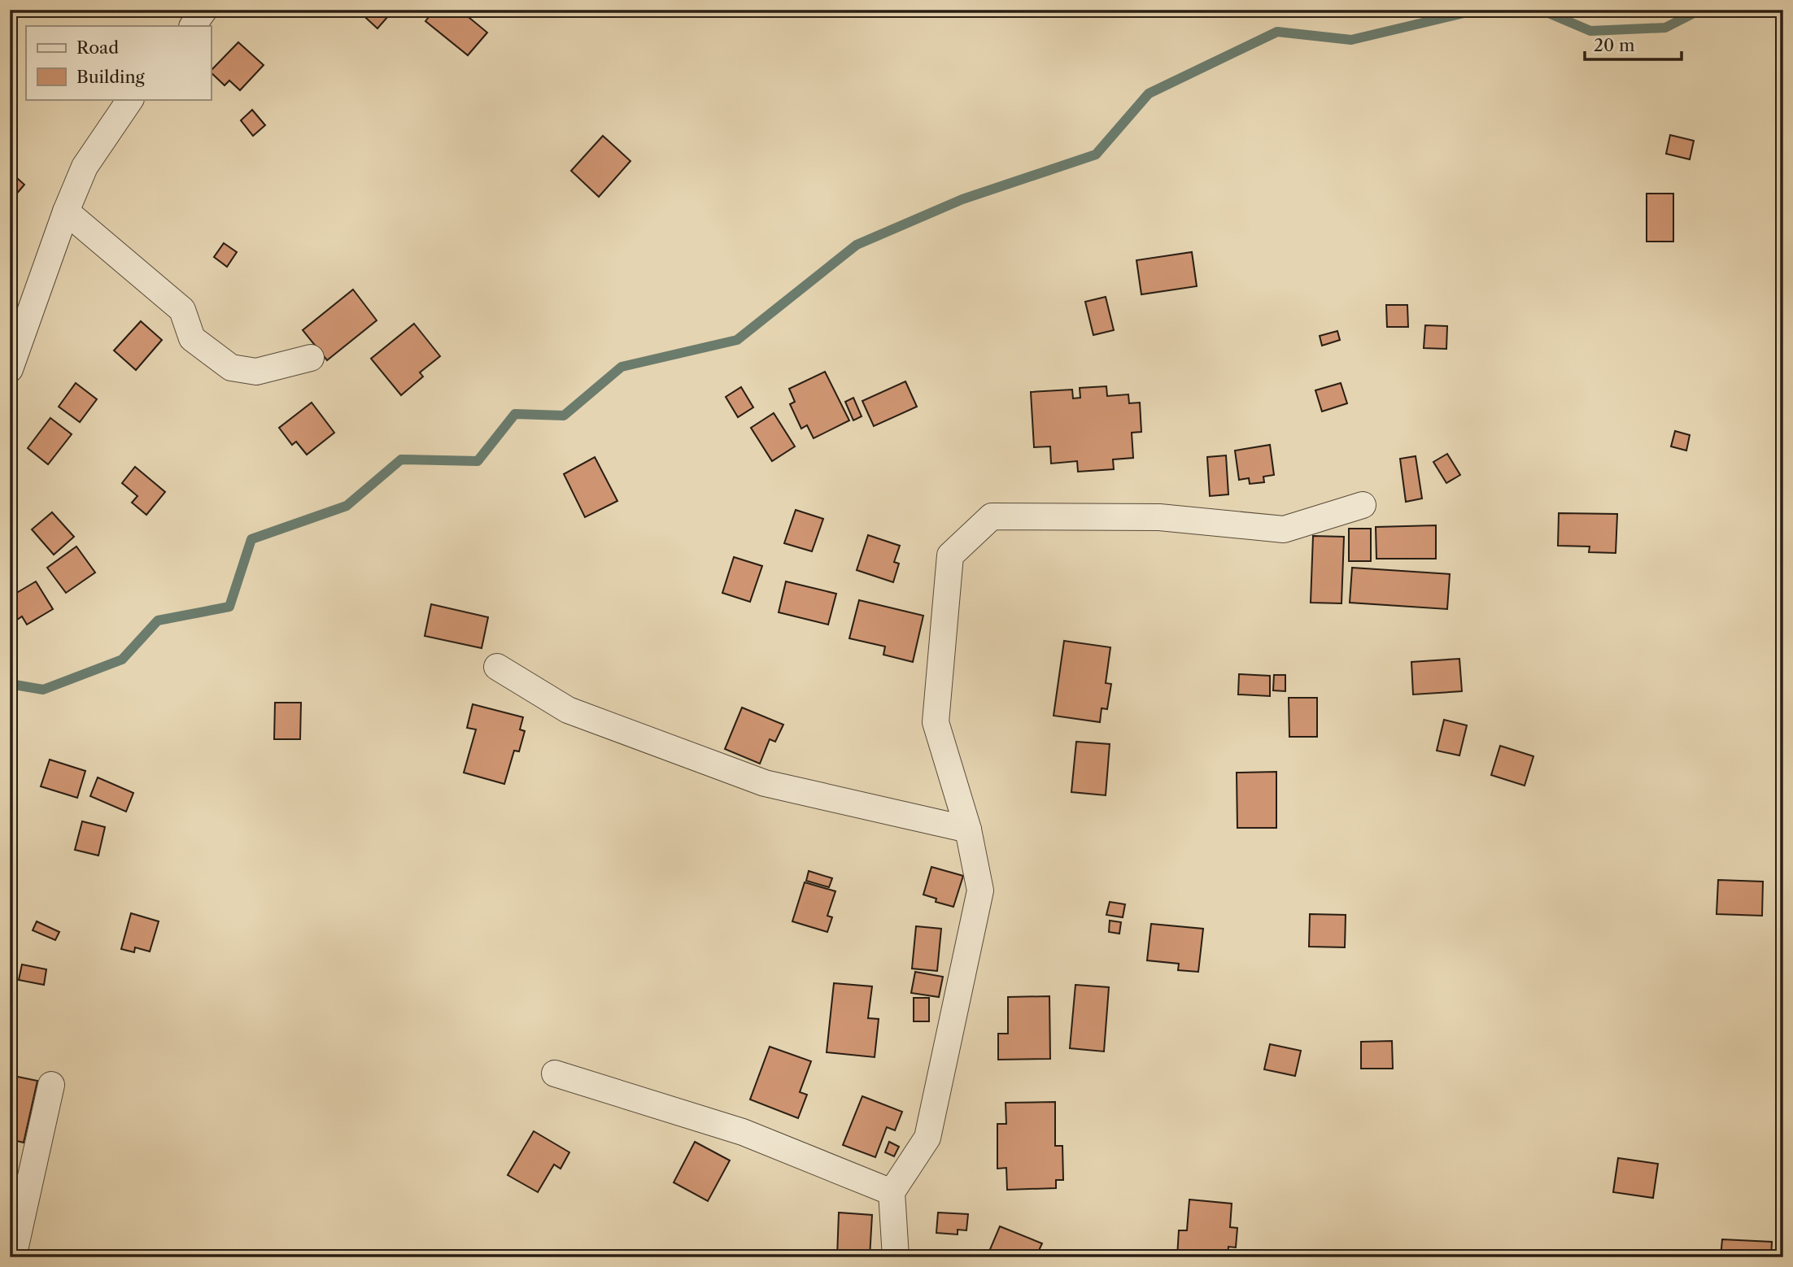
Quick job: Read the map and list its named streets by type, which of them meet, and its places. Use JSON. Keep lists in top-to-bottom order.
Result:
{
  "legend": ["Road", "Building"],
  "scale_bar": "20 m"
}
